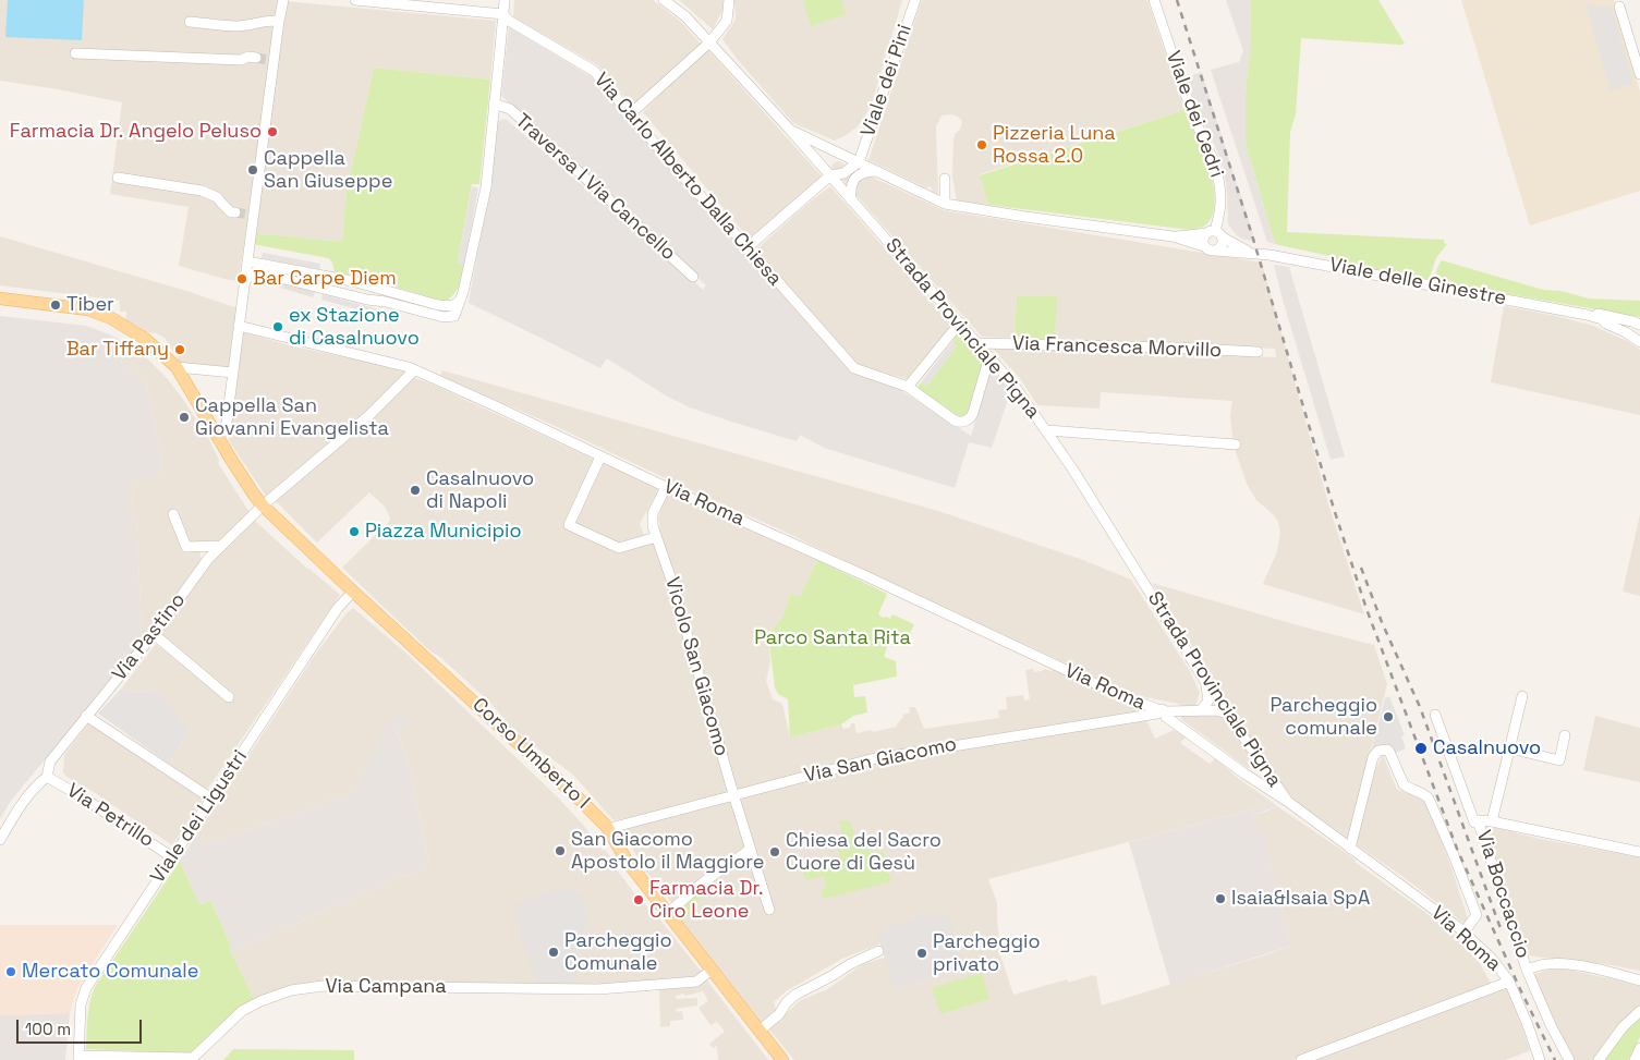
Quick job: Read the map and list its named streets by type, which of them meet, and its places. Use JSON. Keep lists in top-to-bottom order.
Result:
{
  "streets": {
    "main road": ["Corso Umberto I"],
    "street": [
      "Viale dei Pini",
      "Viale dei Cedri",
      "Via Carlo Alberto Dalla Chiesa",
      "Traversa I Via Cancello",
      "Viale delle Ginestre",
      "Strada Provinciale Pigna",
      "Via Francesca Morvillo",
      "Via Roma",
      "Via Pastino",
      "Vicolo San Giacomo",
      "Via San Giacomo",
      "Via Petrillo",
      "Viale dei Ligustri",
      "Via Boccaccio",
      "Via Campana"
    ]
  },
  "crossings": [
    ["Viale dei Pini", "Viale delle Ginestre"],
    ["Viale dei Cedri", "Viale delle Ginestre"],
    ["Viale delle Ginestre", "Strada Provinciale Pigna"],
    ["Strada Provinciale Pigna", "Via Francesca Morvillo"],
    ["Strada Provinciale Pigna", "Via Roma"],
    ["Via Roma", "Vicolo San Giacomo"],
    ["Via Roma", "Via San Giacomo"],
    ["Via Pastino", "Corso Umberto I"],
    ["Via Pastino", "Via Petrillo"],
    ["Vicolo San Giacomo", "Via San Giacomo"],
    ["Corso Umberto I", "Via San Giacomo"],
    ["Corso Umberto I", "Viale dei Ligustri"],
    ["Corso Umberto I", "Via Campana"],
    ["Via Petrillo", "Viale dei Ligustri"],
    ["Viale dei Ligustri", "Via Campana"]
  ],
  "parks": ["Parco Santa Rita"],
  "places": [
    "Farmacia Dr. Angelo Peluso",
    "Pizzeria Luna Rossa 2.0",
    "Cappella San Giuseppe",
    "Bar Carpe Diem",
    "Tiber",
    "ex Stazione di Casalnuovo",
    "Bar Tiffany",
    "Cappella San Giovanni Evangelista",
    "Casalnuovo di Napoli",
    "Piazza Municipio",
    "Parcheggio comunale",
    "Casalnuovo",
    "San Giacomo Apostolo il Maggiore",
    "Chiesa del Sacro Cuore di Gesù",
    "Isaia&Isaia SpA",
    "Farmacia Dr. Ciro Leone",
    "Parcheggio Comunale",
    "Parcheggio privato",
    "Mercato Comunale"
  ],
  "scale_bar": "100 m"
}
